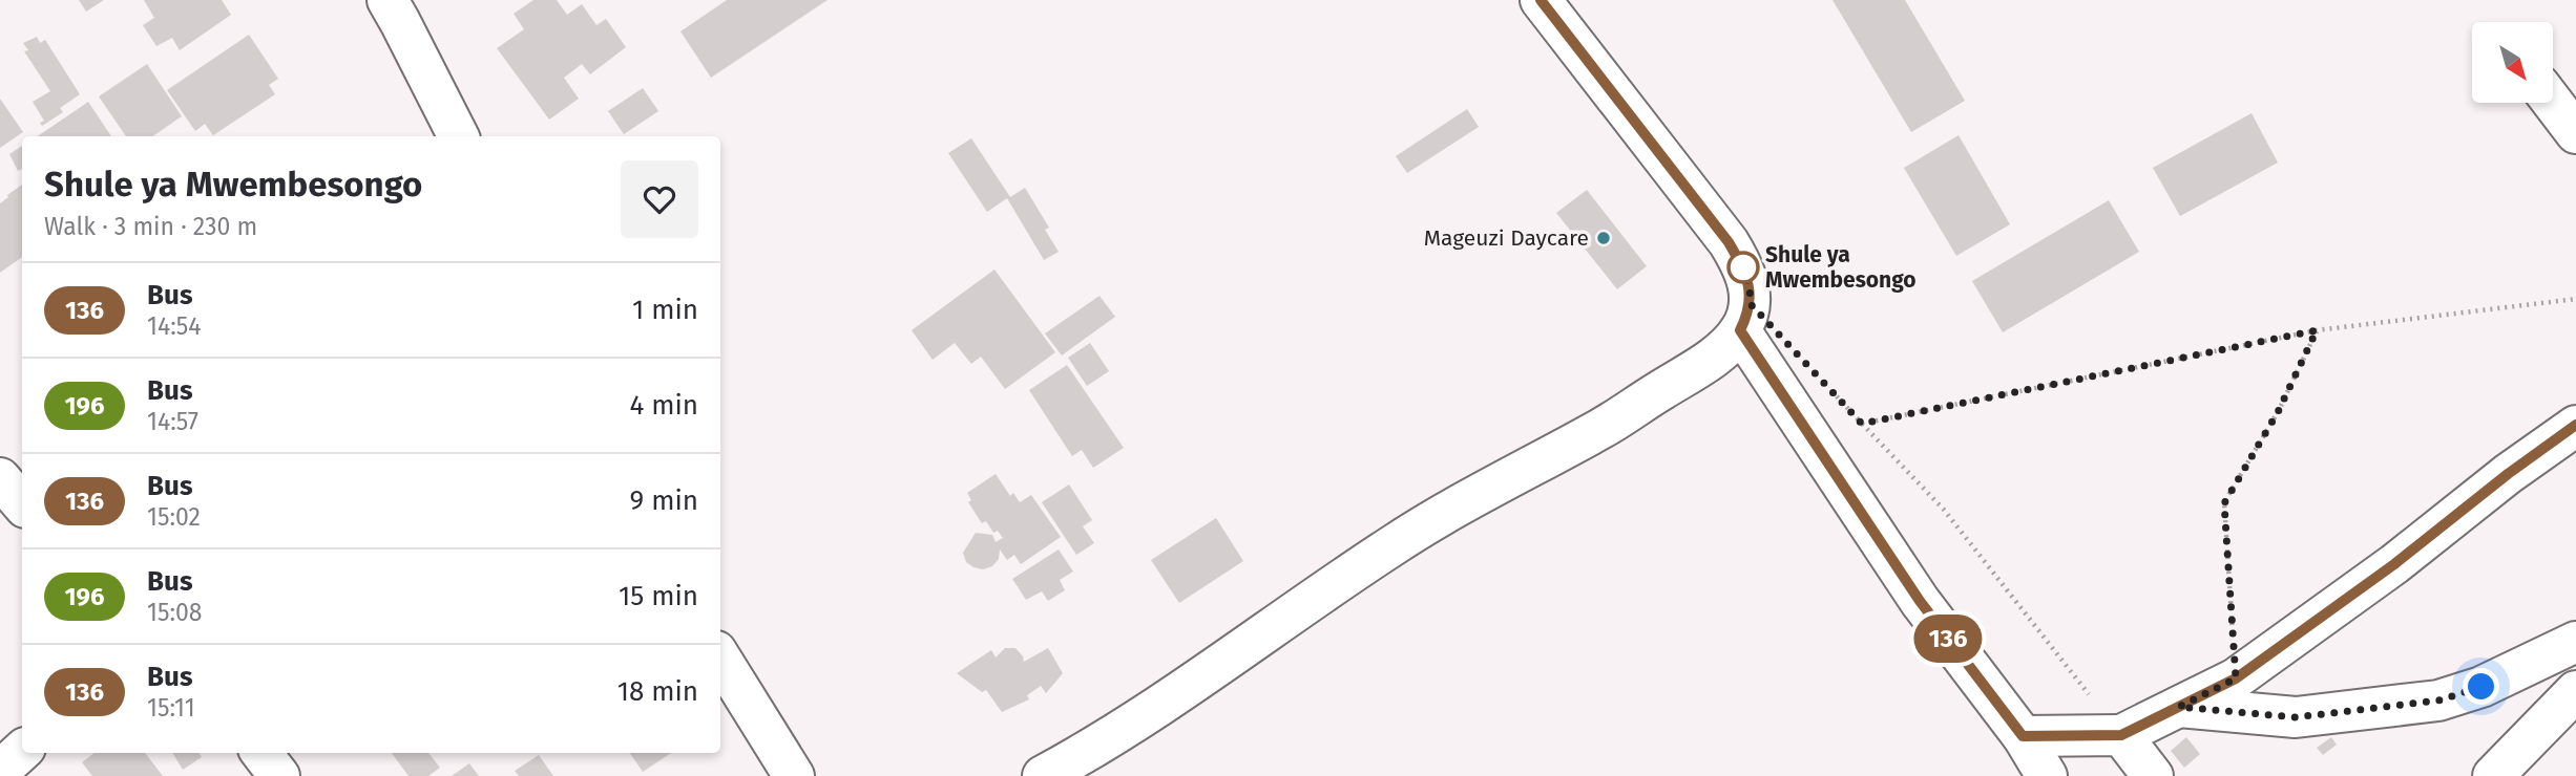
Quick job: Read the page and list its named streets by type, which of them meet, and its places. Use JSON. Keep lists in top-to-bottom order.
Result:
{
  "places": ["Mageuzi Daycare", "Shule ya Mwembesongo"],
  "lines": ["bus line 136"],
  "north": "bottom right",
  "page": {
    "on_map": "136",
    "heading": ["Shule ya Mwembesongo", "Walk · 3 min · 230 m"],
    "list": [
      {
        "mark": "136",
        "name": "Bus",
        "note": "14:54",
        "value": "1 min"
      },
      {
        "mark": "196",
        "name": "Bus",
        "note": "14:57",
        "value": "4 min"
      },
      {
        "mark": "136",
        "name": "Bus",
        "note": "15:02",
        "value": "9 min"
      },
      {
        "mark": "196",
        "name": "Bus",
        "note": "15:08",
        "value": "15 min"
      },
      {
        "mark": "136",
        "name": "Bus",
        "note": "15:11",
        "value": "18 min"
      }
    ]
  }
}
